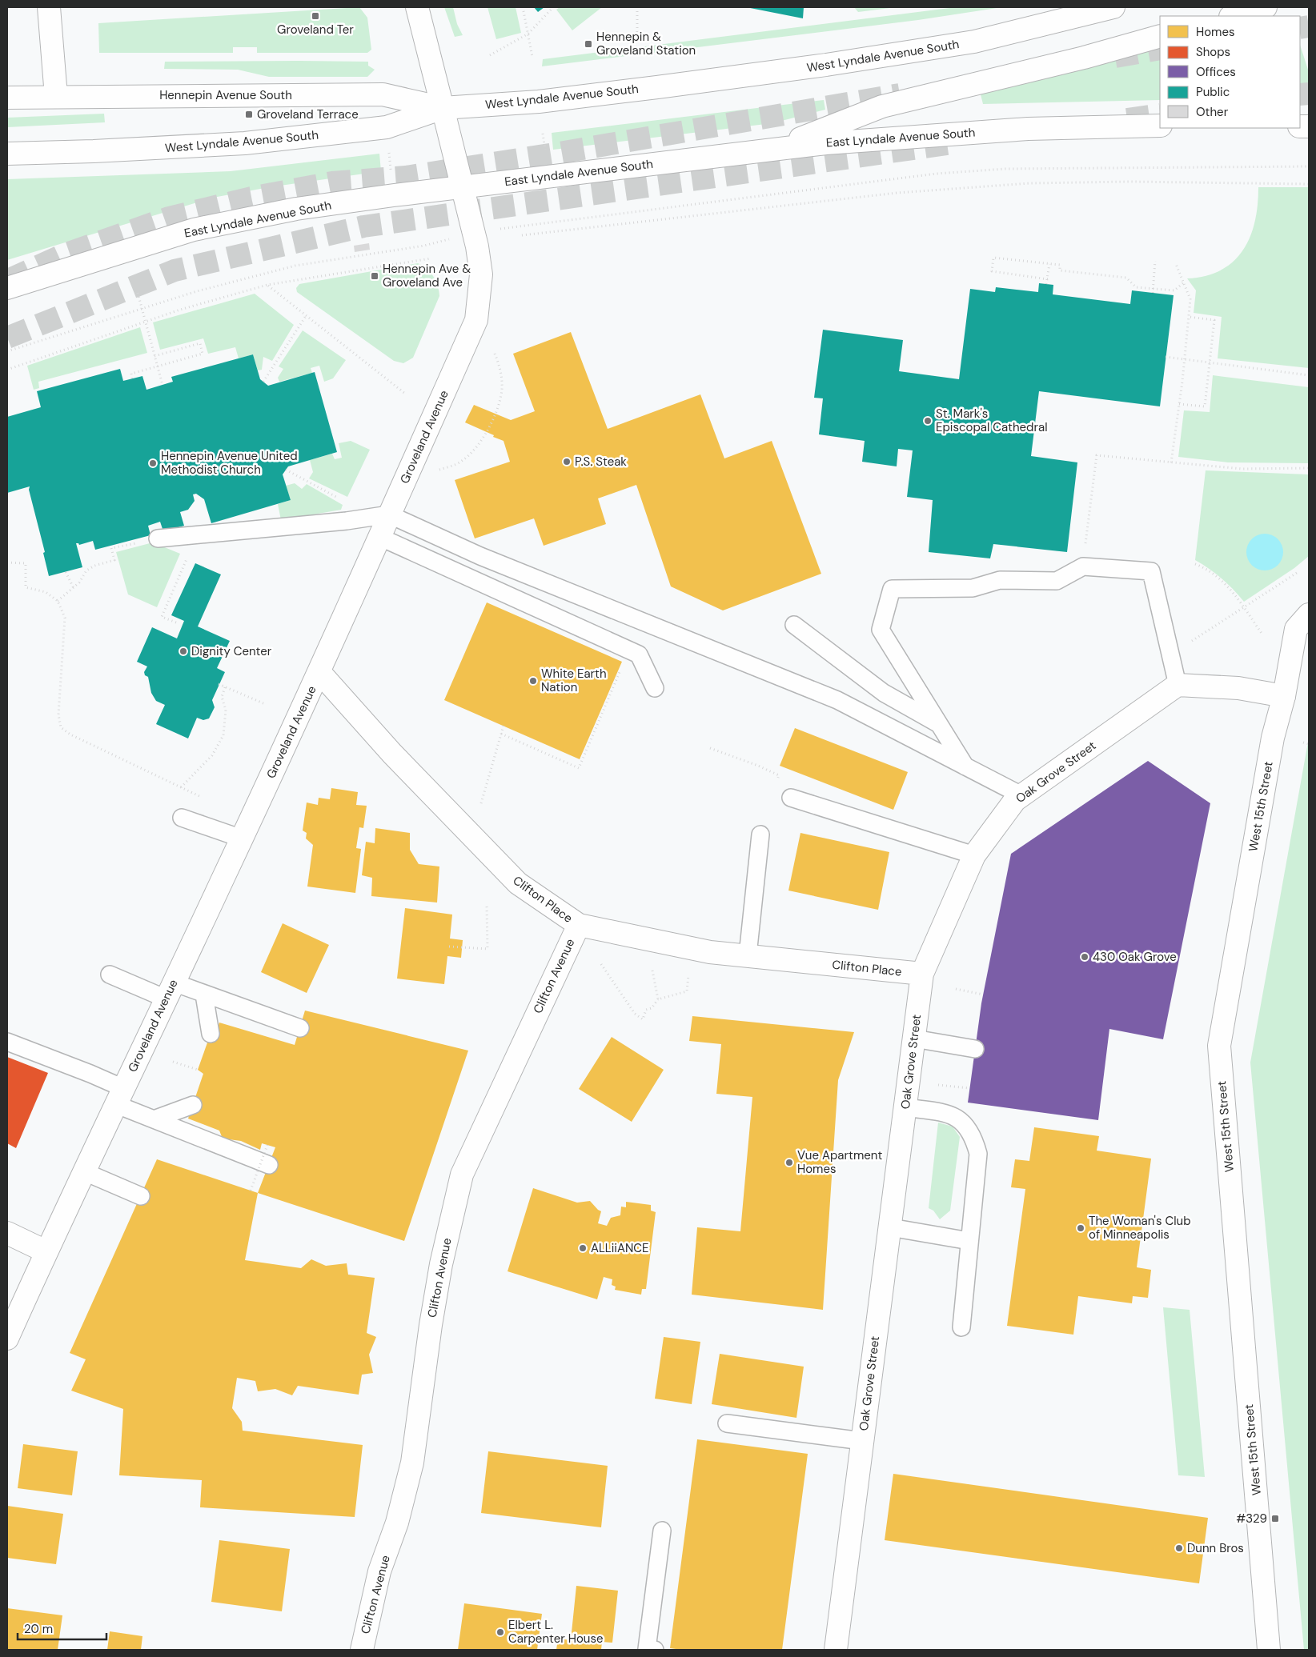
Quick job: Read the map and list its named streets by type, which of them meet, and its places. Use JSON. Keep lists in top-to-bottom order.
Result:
{
  "streets": {
    "street": [
      "West Lyndale Avenue South",
      "Hennepin Avenue South",
      "East Lyndale Avenue South",
      "Groveland Avenue",
      "Oak Grove Street",
      "West 15th Street",
      "Clifton Place",
      "Clifton Avenue"
    ]
  },
  "crossings": [
    ["West Lyndale Avenue South", "Hennepin Avenue South"],
    ["West Lyndale Avenue South", "Groveland Avenue"],
    ["Hennepin Avenue South", "Groveland Avenue"],
    ["East Lyndale Avenue South", "Groveland Avenue"],
    ["Groveland Avenue", "Clifton Place"],
    ["Oak Grove Street", "Clifton Place"],
    ["Clifton Place", "Clifton Avenue"]
  ],
  "places": {
    "transit": [
      "Groveland Ter",
      "Hennepin & Groveland Station",
      "Groveland Terrace",
      "Hennepin Ave & Groveland Ave",
      "#329"
    ],
    "other": [
      "St. Mark's Episcopal Cathedral",
      "P.S. Steak",
      "Hennepin Avenue United Methodist Church",
      "Dignity Center",
      "White Earth Nation",
      "430 Oak Grove",
      "Vue Apartment Homes",
      "The Woman's Club of Minneapolis",
      "ALLiiANCE",
      "Dunn Bros",
      "Elbert L. Carpenter House"
    ]
  },
  "legend": [
    "Homes",
    "Shops",
    "Offices",
    "Public",
    "Other"
  ],
  "scale_bar": "20 m"
}
